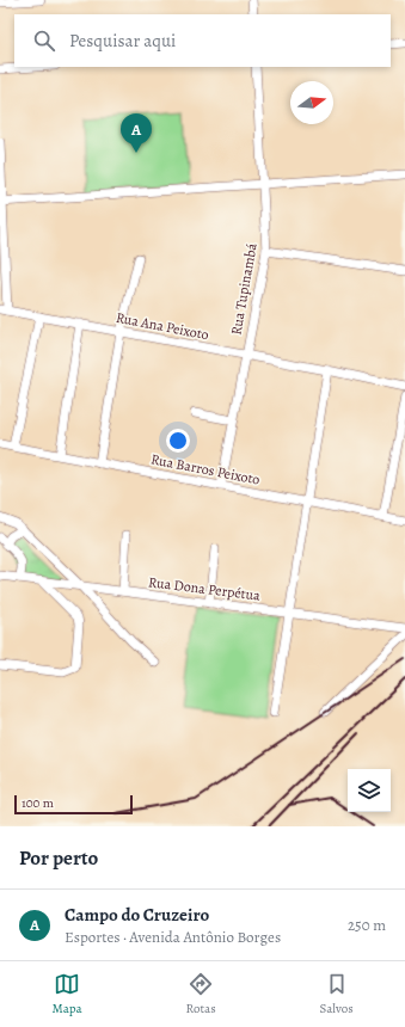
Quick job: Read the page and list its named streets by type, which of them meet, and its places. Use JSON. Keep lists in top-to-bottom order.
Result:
{
  "streets": {
    "street": [
      "Rua Tupinambá",
      "Rua Ana Peixoto",
      "Rua Barros Peixoto",
      "Rua Dona Perpétua"
    ]
  },
  "crossings": [
    ["Rua Tupinambá", "Rua Ana Peixoto"],
    ["Rua Tupinambá", "Rua Barros Peixoto"]
  ],
  "scale_bar": "100 m",
  "north": "right",
  "page": {
    "search": "Pesquisar aqui",
    "pins": "A",
    "scale": "100 m",
    "heading": "Por perto",
    "list": [
      {
        "mark": "A",
        "name": "Campo do Cruzeiro",
        "note": "Esportes · Avenida Antônio Borges",
        "value": "250 m"
      }
    ],
    "nav": ["Mapa", "Rotas", "Salvos"]
  }
}
